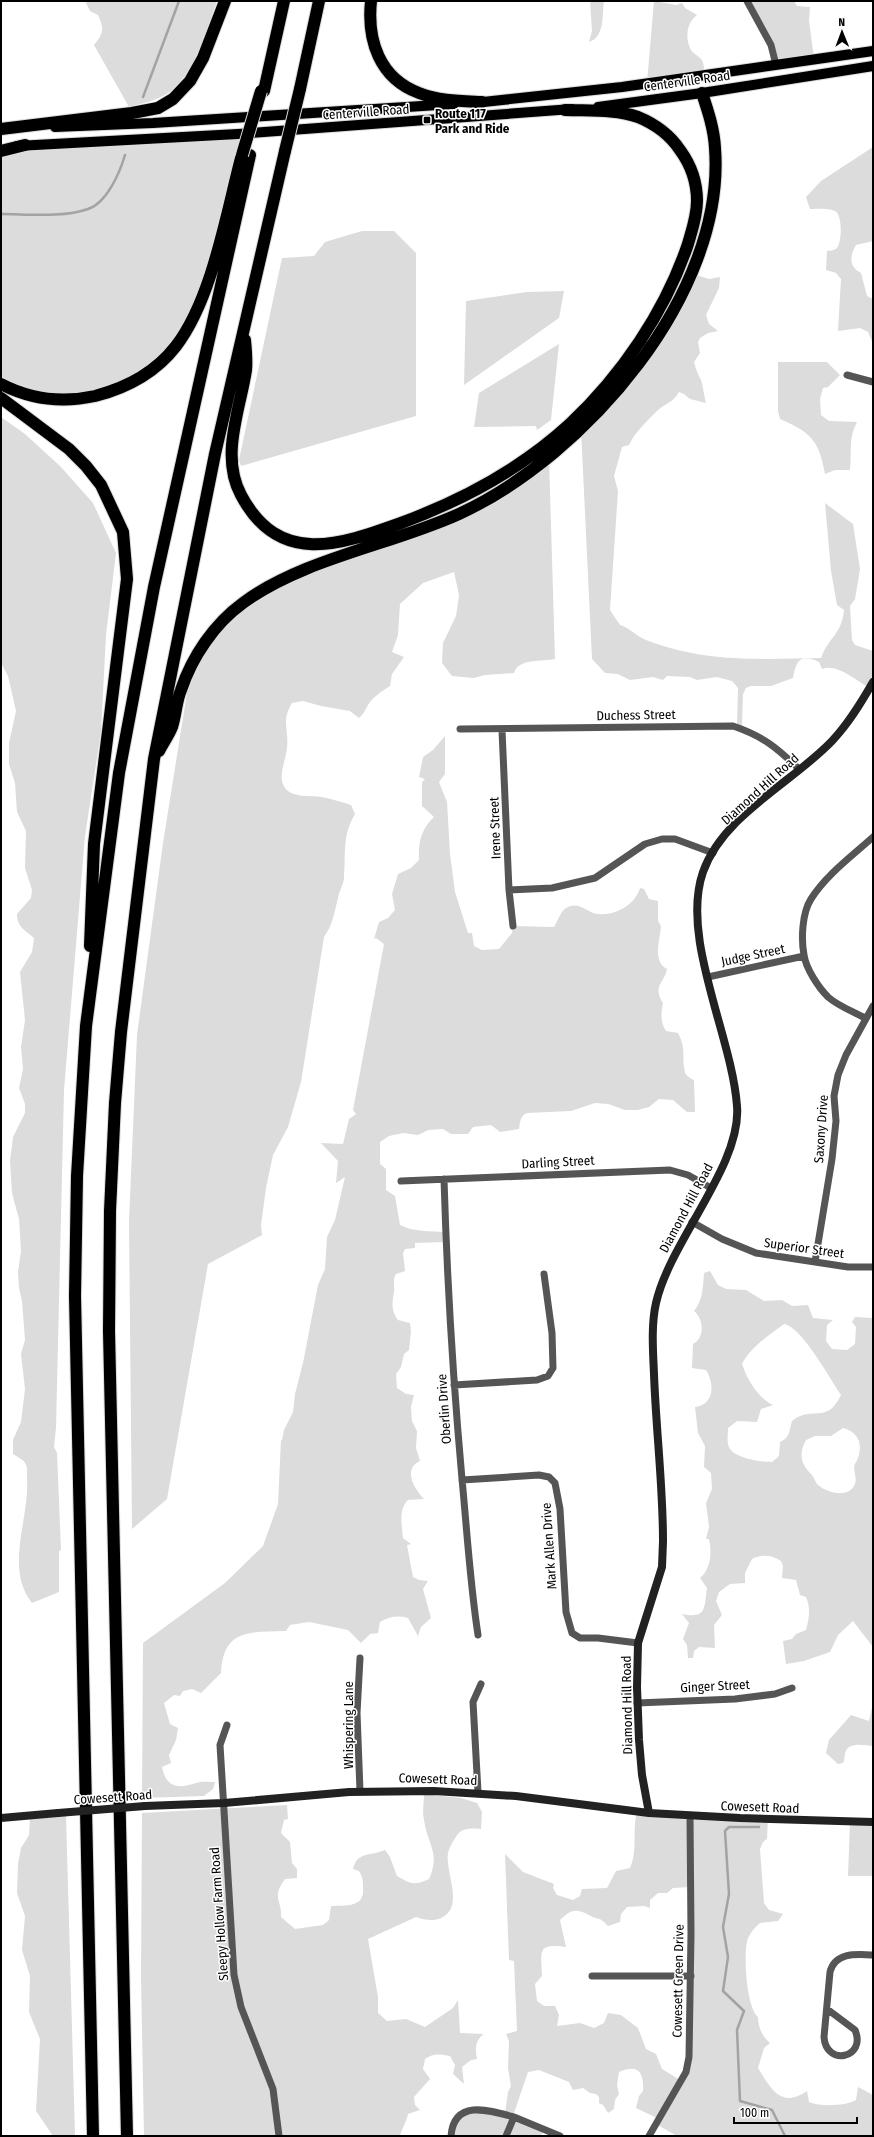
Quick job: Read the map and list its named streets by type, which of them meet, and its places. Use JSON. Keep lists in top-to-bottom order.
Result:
{
  "streets": {
    "main road": ["Centerville Road"],
    "street": [
      "Duchess Street",
      "Diamond Hill Road",
      "Irene Street",
      "Judge Street",
      "Saxony Drive",
      "Darling Street",
      "Superior Street",
      "Oberlin Drive",
      "Mark Allen Drive",
      "Ginger Street",
      "Whispering Lane",
      "Cowesett Road",
      "Sleepy Hollow Farm Road",
      "Cowesett Green Drive"
    ]
  },
  "crossings": [
    ["Duchess Street", "Diamond Hill Road"],
    ["Duchess Street", "Irene Street"],
    ["Diamond Hill Road", "Judge Street"],
    ["Diamond Hill Road", "Darling Street"],
    ["Diamond Hill Road", "Superior Street"],
    ["Diamond Hill Road", "Mark Allen Drive"],
    ["Diamond Hill Road", "Ginger Street"],
    ["Diamond Hill Road", "Cowesett Road"],
    ["Saxony Drive", "Superior Street"],
    ["Darling Street", "Oberlin Drive"],
    ["Oberlin Drive", "Mark Allen Drive"],
    ["Whispering Lane", "Cowesett Road"],
    ["Cowesett Road", "Sleepy Hollow Farm Road"],
    ["Cowesett Road", "Cowesett Green Drive"]
  ],
  "places": {
    "transit": ["Route 117 Park and Ride"]
  },
  "scale_bar": "100 m",
  "north": "top"
}
